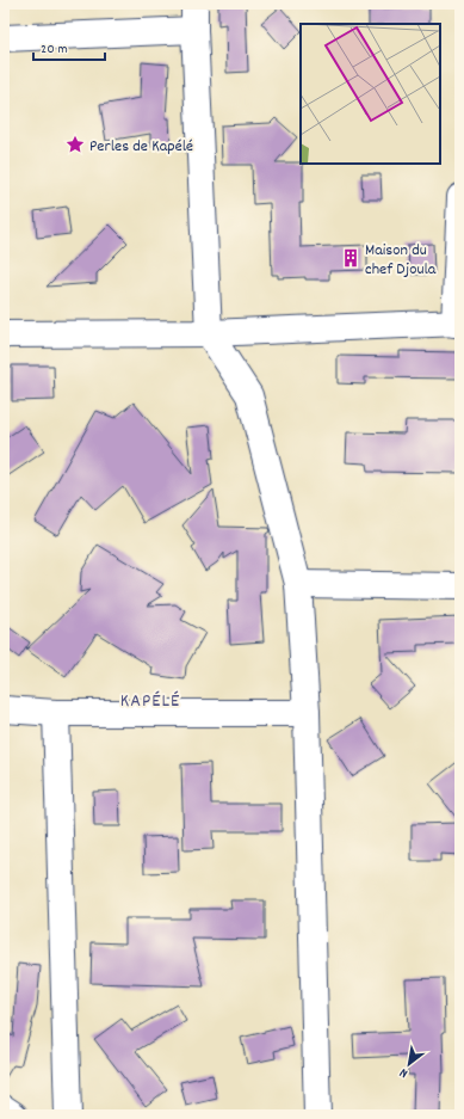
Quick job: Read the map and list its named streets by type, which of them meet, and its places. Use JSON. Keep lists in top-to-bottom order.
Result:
{
  "districts": ["KAPÉLÉ"],
  "places": {
    "place": ["Perles de Kapélé"],
    "building": ["Maison du chef Djoula"]
  },
  "scale_bar": "20 m",
  "north": "bottom left"
}
